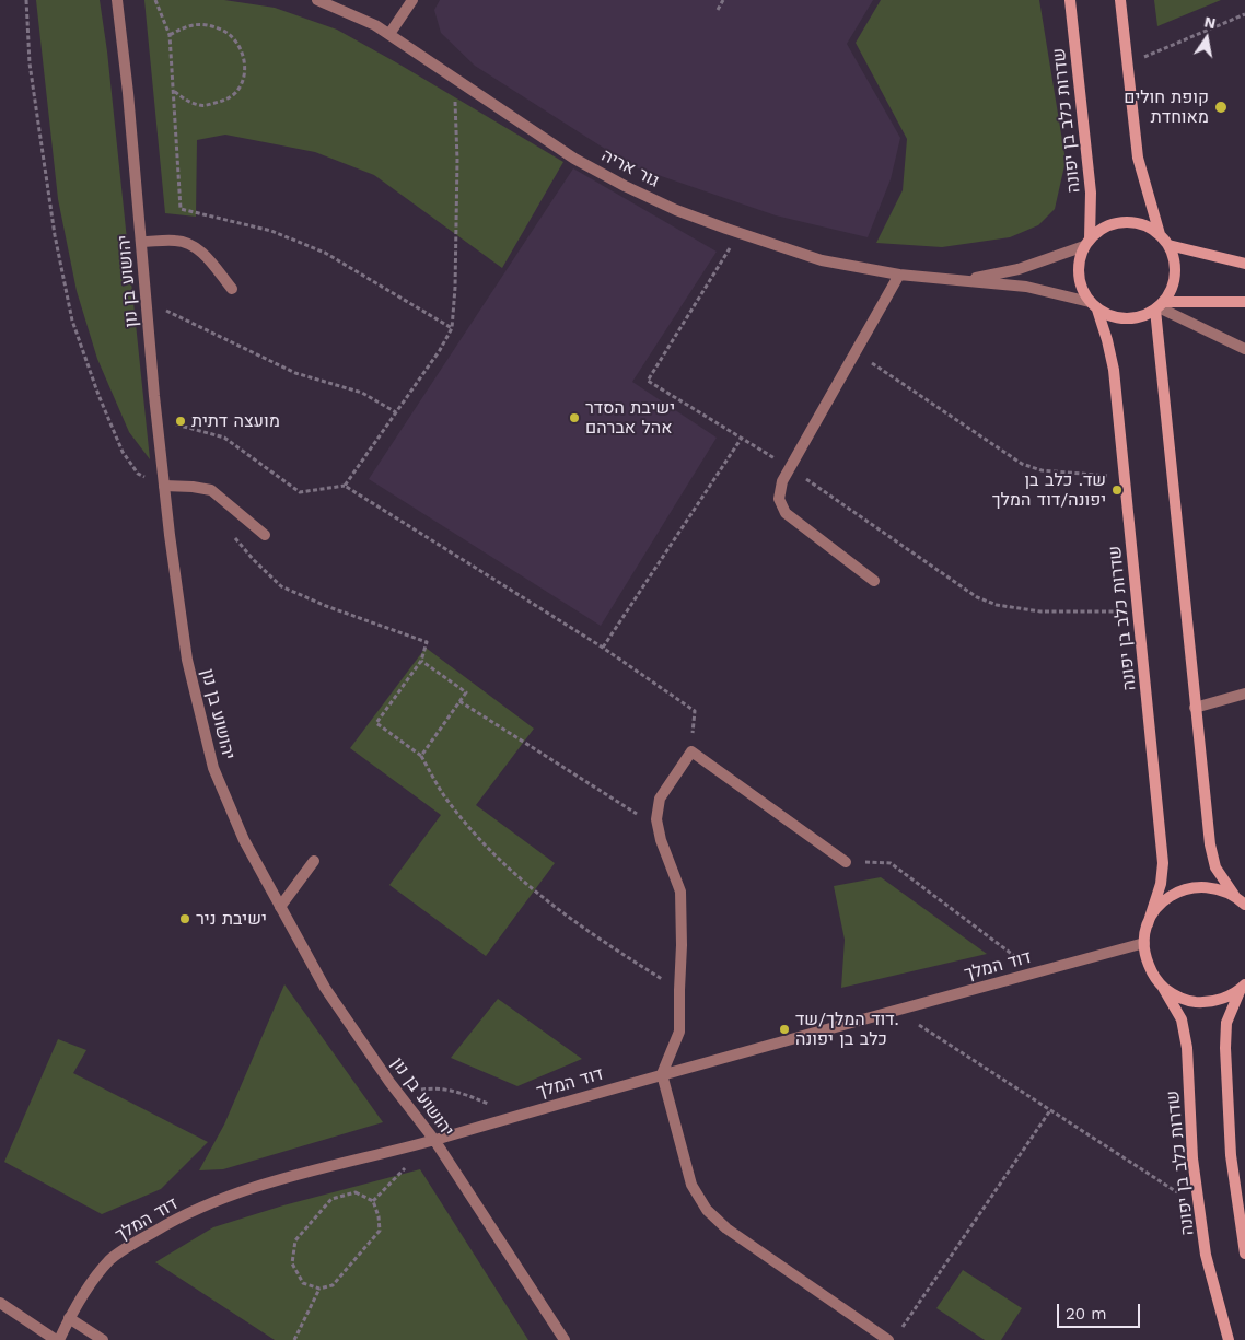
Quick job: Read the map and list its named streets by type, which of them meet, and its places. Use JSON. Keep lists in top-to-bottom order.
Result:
{
  "streets": {
    "street": [
      "שדרות כלב בן יפונה",
      "גור אריה",
      "יהושוע בן נון",
      "דוד המלך"
    ]
  },
  "crossings": [
    ["שדרות כלב בן יפונה", "גור אריה"],
    ["שדרות כלב בן יפונה", "דוד המלך"],
    ["יהושוע בן נון", "דוד המלך"]
  ],
  "places": [
    "קופת חולים מאוחדת",
    "ישיבת הסדר אהל אברהם",
    "מועצה דתית",
    "שד. כלב בן יפונה/דוד המלך",
    "ישיבת ניר",
    "דוד המלך/שד. כלב בן יפונה"
  ],
  "scale_bar": "20 m",
  "north": "top"
}
